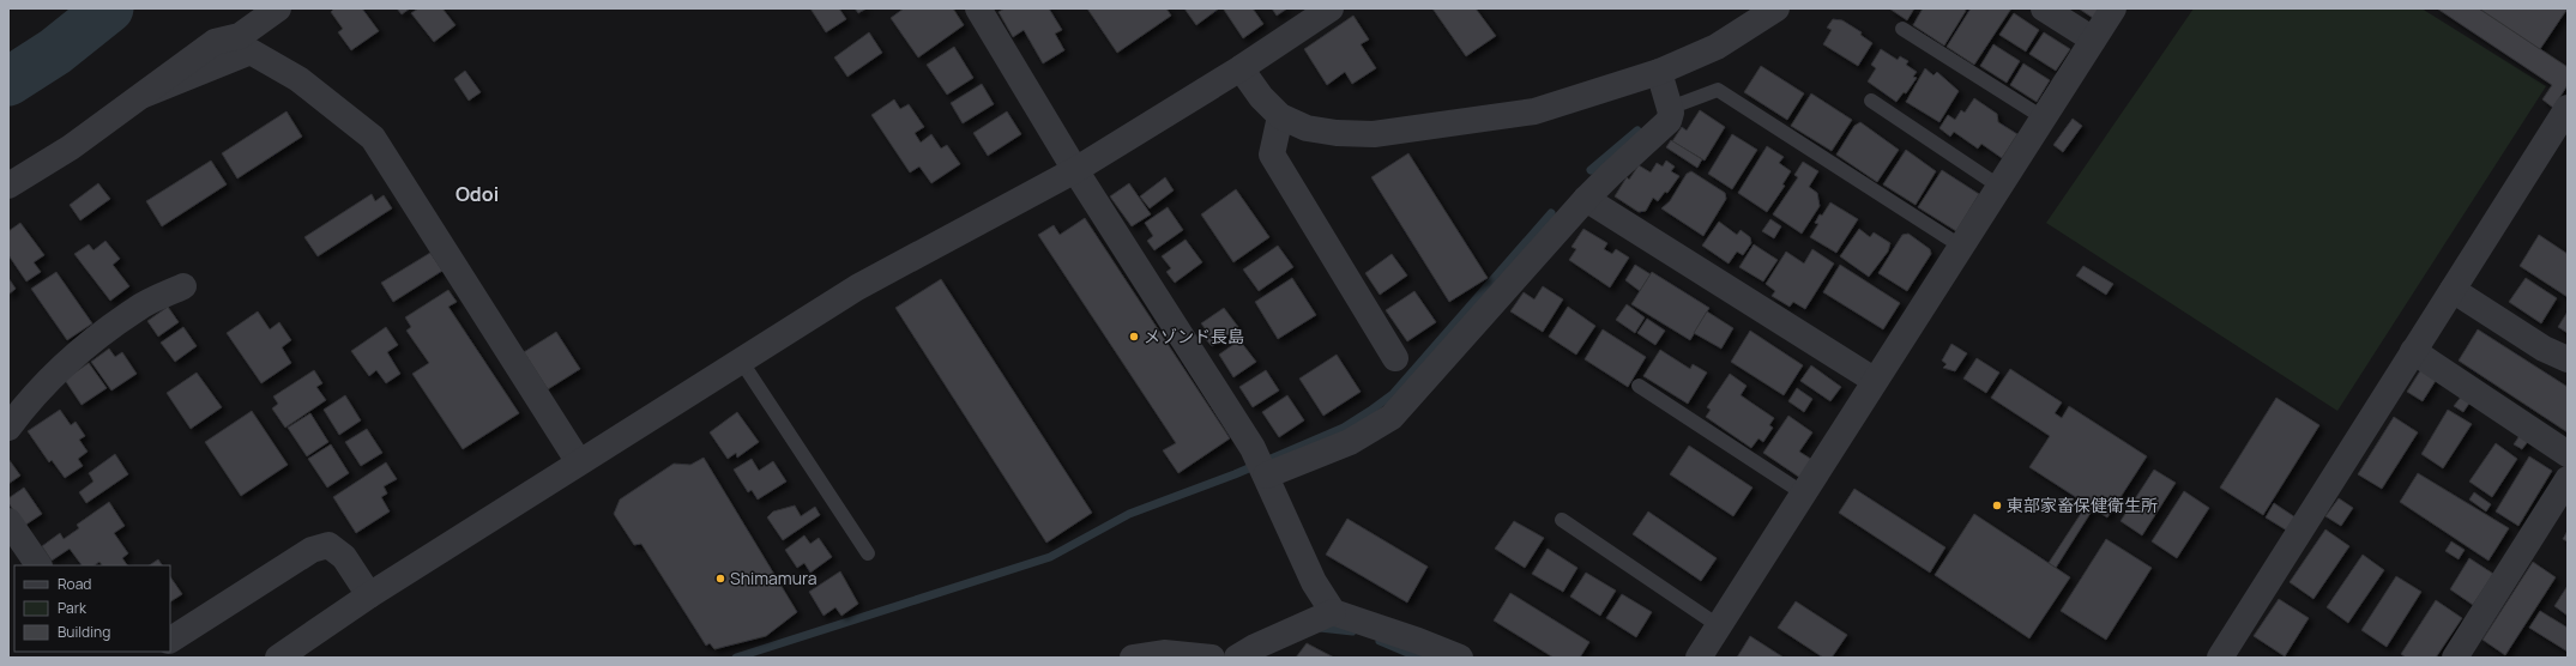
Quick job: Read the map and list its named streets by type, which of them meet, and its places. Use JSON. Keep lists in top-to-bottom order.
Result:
{
  "districts": ["Odoi"],
  "places": ["メゾンド長島", "東部家畜保健衛生所", "Shimamura"],
  "legend": ["Road", "Park", "Building"]
}
